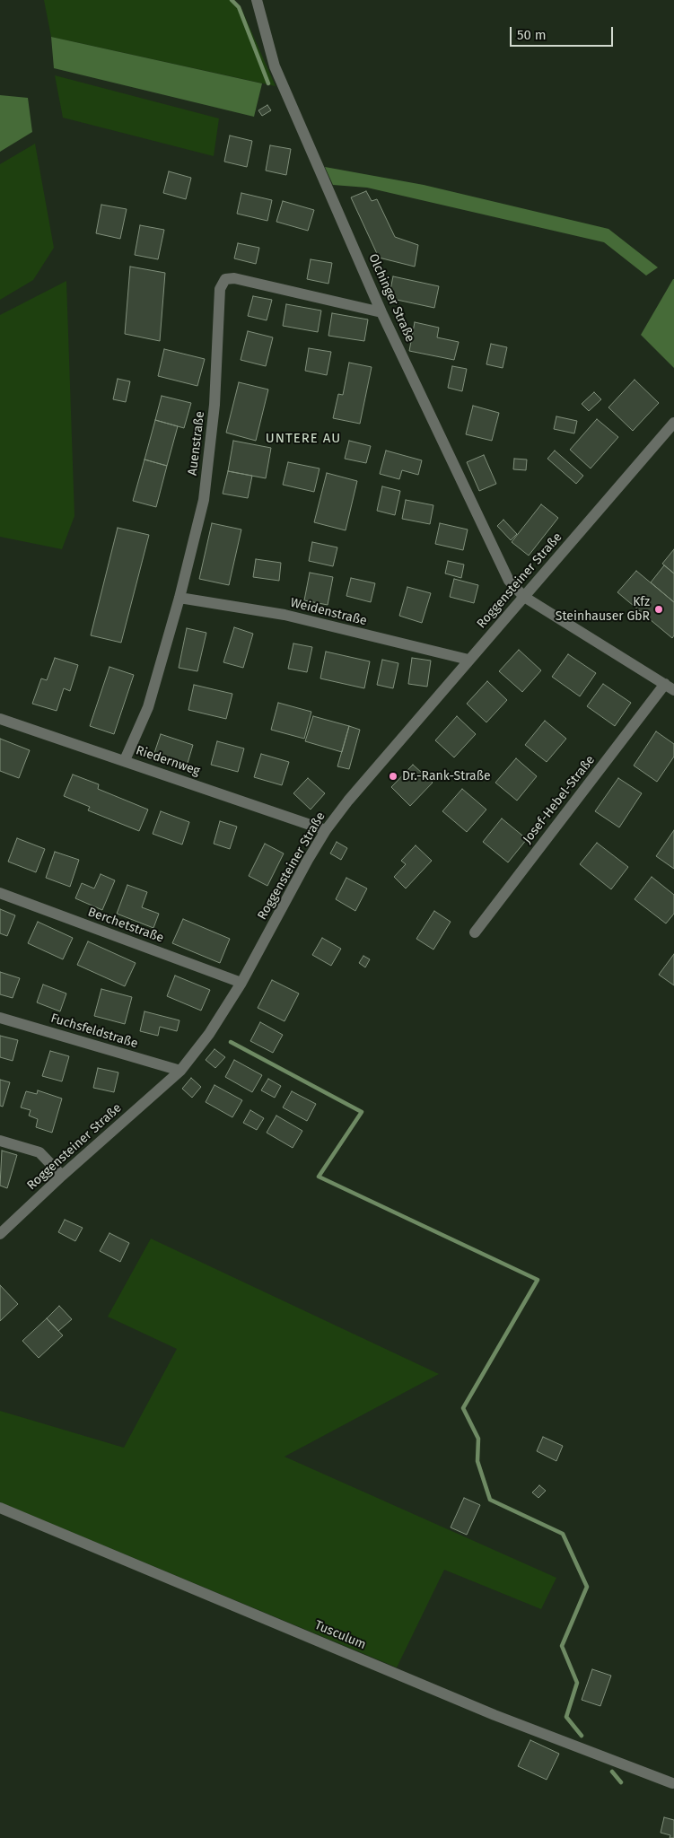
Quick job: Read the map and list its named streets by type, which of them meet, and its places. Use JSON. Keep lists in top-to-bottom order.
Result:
{
  "streets": {
    "street": [
      "Olchinger Straße",
      "Auenstraße",
      "Roggensteiner Straße",
      "Weidenstraße",
      "Riedernweg",
      "Josef-Hebel-Straße",
      "Berchetstraße",
      "Fuchsfeldstraße",
      "Tusculum"
    ]
  },
  "crossings": [
    ["Olchinger Straße", "Auenstraße"],
    ["Olchinger Straße", "Roggensteiner Straße"],
    ["Olchinger Straße", "Josef-Hebel-Straße"],
    ["Auenstraße", "Weidenstraße"],
    ["Auenstraße", "Riedernweg"],
    ["Roggensteiner Straße", "Weidenstraße"],
    ["Roggensteiner Straße", "Riedernweg"],
    ["Roggensteiner Straße", "Berchetstraße"],
    ["Roggensteiner Straße", "Fuchsfeldstraße"]
  ],
  "districts": ["UNTERE AU"],
  "places": ["Kfz Steinhauser GbR", "Dr.-Rank-Straße"],
  "scale_bar": "50 m"
}
